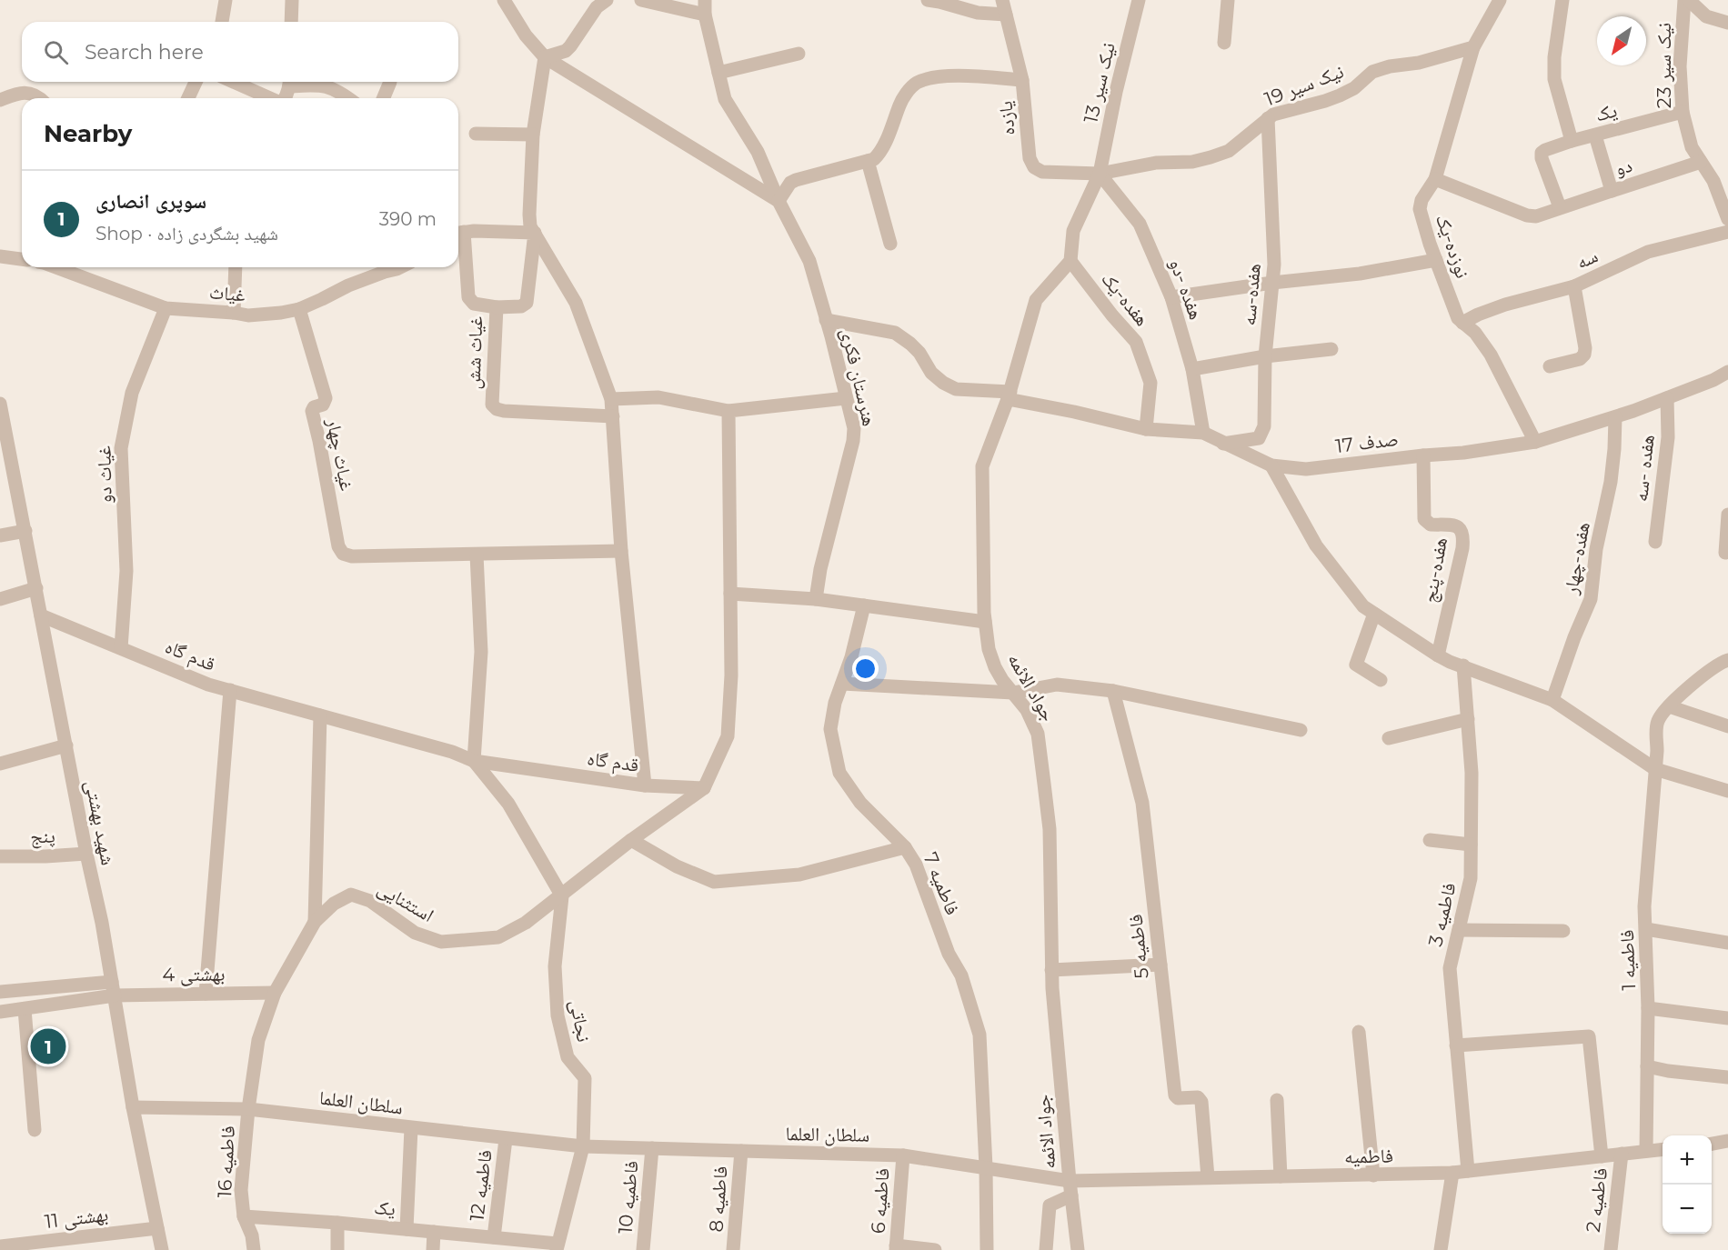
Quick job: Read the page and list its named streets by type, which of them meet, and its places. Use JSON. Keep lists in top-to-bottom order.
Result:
{
  "streets": {
    "street": [
      "نیک سیر 23",
      "نیک سیر 13",
      "نیک سیر 19",
      "یک",
      "یازده",
      "دو",
      "نوزده-یک",
      "سه",
      "هفده -دو",
      "غیاث",
      "هفده-سه",
      "هفده-یک",
      "غیاث شش",
      "هنرستان فکری",
      "صدف 17",
      "غیاث چهار",
      "هفده -سه",
      "غیاث دو",
      "هفده-چهار",
      "هفده-پنج",
      "قدم گاه",
      "جواد الائمه",
      "شهید بهشتی",
      "پنج",
      "فاطمیه 7",
      "استثنایی",
      "فاطمیه 3",
      "فاطمیه 5",
      "فاطمیه 1",
      "بهشتی 4",
      "نجاتی",
      "سلطان العلما",
      "فاطمیه",
      "فاطمیه 16",
      "فاطمیه 12",
      "فاطمیه 10",
      "فاطمیه 8",
      "فاطمیه 2",
      "فاطمیه 6",
      "بهشتی 11"
    ]
  },
  "crossings": [
    ["نیک سیر 23", "یک"],
    ["نیک سیر 23", "دو"],
    ["نیک سیر 13", "نیک سیر 19"],
    ["نیک سیر 13", "یازده"],
    ["نیک سیر 13", "هفده -دو"],
    ["نیک سیر 19", "یازده"],
    ["نیک سیر 19", "نوزده-یک"],
    ["نیک سیر 19", "هفده -دو"],
    ["نیک سیر 19", "هفده-سه"],
    ["یک", "دو"],
    ["یک", "فاطمیه 16"],
    ["یک", "فاطمیه 12"],
    ["یازده", "هفده -دو"],
    ["نوزده-یک", "سه"],
    ["نوزده-یک", "صدف 17"],
    ["هفده -دو", "صدف 17"],
    ["غیاث", "غیاث چهار"],
    ["غیاث", "غیاث دو"],
    ["هفده-سه", "صدف 17"],
    ["هفده-یک", "صدف 17"],
    ["هفده-یک", "جواد الائمه"],
    ["هنرستان فکری", "صدف 17"],
    ["صدف 17", "هفده -سه"],
    ["صدف 17", "هفده-چهار"],
    ["صدف 17", "هفده-پنج"],
    ["صدف 17", "جواد الائمه"],
    ["غیاث دو", "قدم گاه"],
    ["قدم گاه", "شهید بهشتی"],
    ["قدم گاه", "استثنایی"],
    ["جواد الائمه", "سلطان العلما"],
    ["جواد الائمه", "فاطمیه"],
    ["شهید بهشتی", "پنج"],
    ["شهید بهشتی", "بهشتی 4"],
    ["شهید بهشتی", "سلطان العلما"],
    ["شهید بهشتی", "بهشتی 11"],
    ["فاطمیه 7", "سلطان العلما"],
    ["استثنایی", "بهشتی 4"],
    ["استثنایی", "نجاتی"],
    ["استثنایی", "سلطان العلما"],
    ["استثنایی", "فاطمیه 16"],
    ["فاطمیه 3", "فاطمیه"],
    ["فاطمیه 5", "فاطمیه"],
    ["فاطمیه 1", "فاطمیه"],
    ["نجاتی", "سلطان العلما"],
    ["سلطان العلما", "فاطمیه"],
    ["سلطان العلما", "فاطمیه 16"],
    ["سلطان العلما", "فاطمیه 12"],
    ["سلطان العلما", "فاطمیه 10"],
    ["سلطان العلما", "فاطمیه 8"],
    ["سلطان العلما", "فاطمیه 6"],
    ["فاطمیه", "فاطمیه 2"]
  ],
  "north": "bottom left",
  "page": {
    "search": "Search here",
    "heading": "Nearby",
    "list": [
      {
        "mark": "1",
        "name": "سوپری انصاری",
        "note": "Shop · شهید بشگردی زاده",
        "value": "390 m"
      }
    ],
    "pins": "1",
    "map_buttons": ["+", "−"]
  }
}
